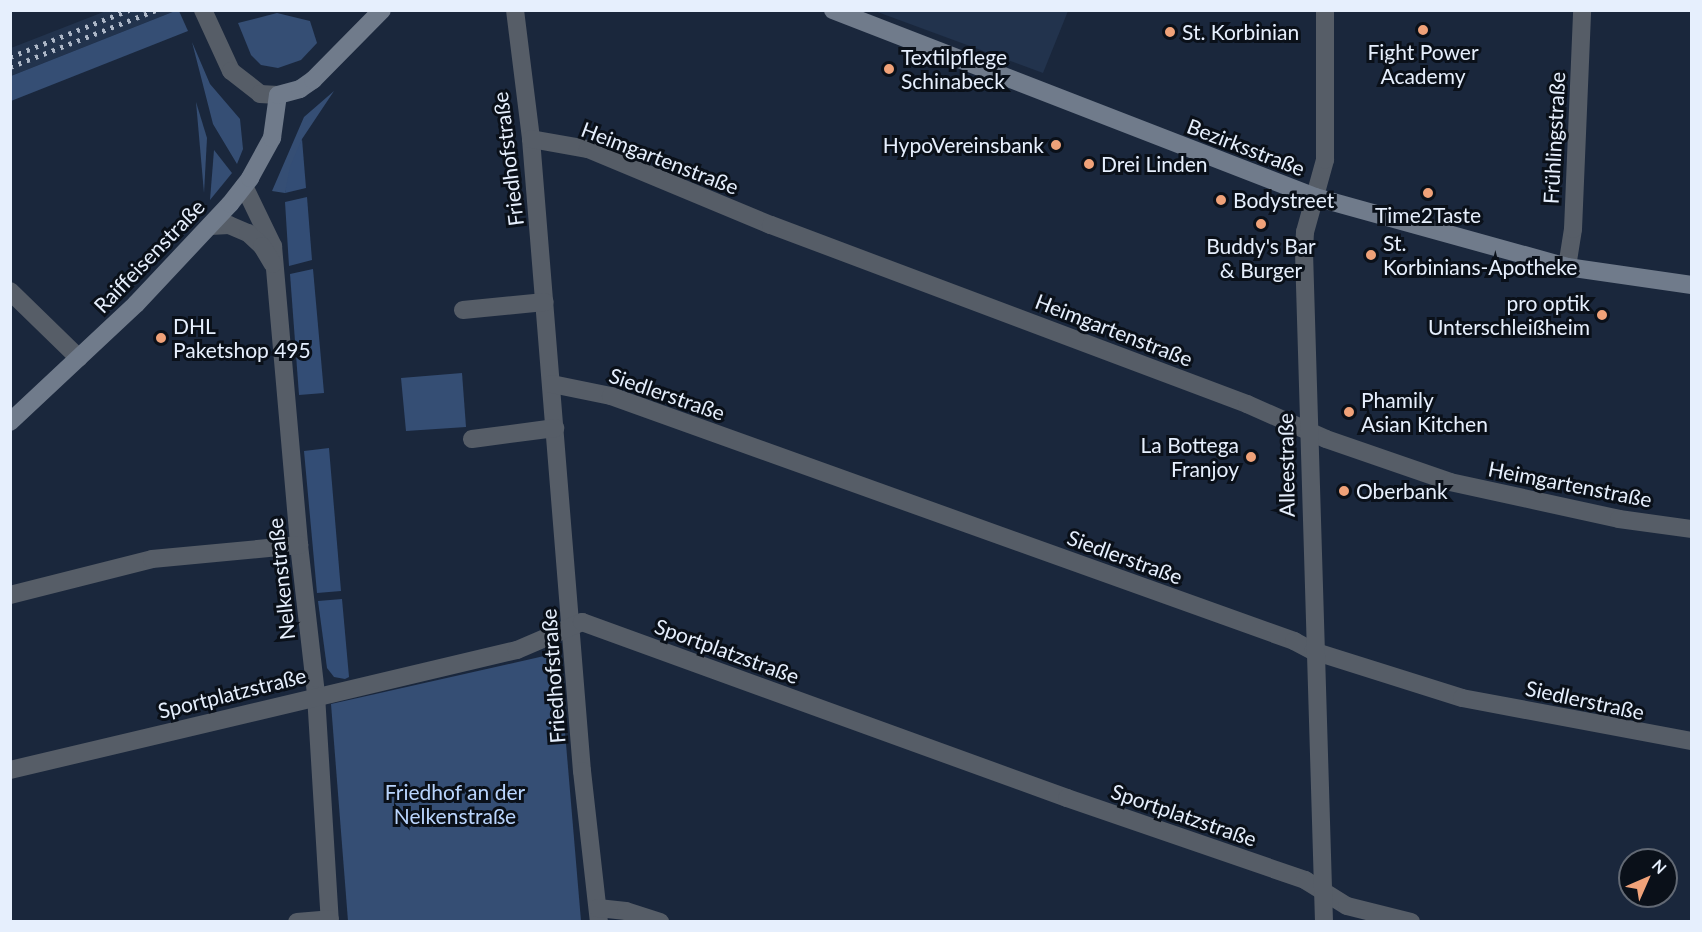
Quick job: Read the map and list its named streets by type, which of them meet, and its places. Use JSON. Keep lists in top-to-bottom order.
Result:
{
  "streets": {
    "street": [
      "Frühlingstraße",
      "Bezirksstraße",
      "Heimgartenstraße",
      "Friedhofstraße",
      "Raiffeisenstraße",
      "Siedlerstraße",
      "Alleestraße",
      "Nelkenstraße",
      "Sportplatzstraße"
    ]
  },
  "crossings": [
    ["Frühlingstraße", "Bezirksstraße"],
    ["Bezirksstraße", "Alleestraße"],
    ["Heimgartenstraße", "Friedhofstraße"],
    ["Heimgartenstraße", "Alleestraße"],
    ["Friedhofstraße", "Siedlerstraße"],
    ["Friedhofstraße", "Sportplatzstraße"],
    ["Raiffeisenstraße", "Nelkenstraße"],
    ["Siedlerstraße", "Alleestraße"],
    ["Alleestraße", "Sportplatzstraße"],
    ["Nelkenstraße", "Sportplatzstraße"]
  ],
  "parks": ["Friedhof an der Nelkenstraße"],
  "places": [
    "Fight Power Academy",
    "St. Korbinian",
    "Textilpflege Schinabeck",
    "HypoVereinsbank",
    "Drei Linden",
    "Time2Taste",
    "Bodystreet",
    "Buddy's Bar & Burger",
    "St. Korbinians-Apotheke",
    "pro optik Unterschleißheim",
    "DHL Paketshop 495",
    "Phamily Asian Kitchen",
    "La Bottega Franjoy",
    "Oberbank"
  ],
  "north": "top right"
}
